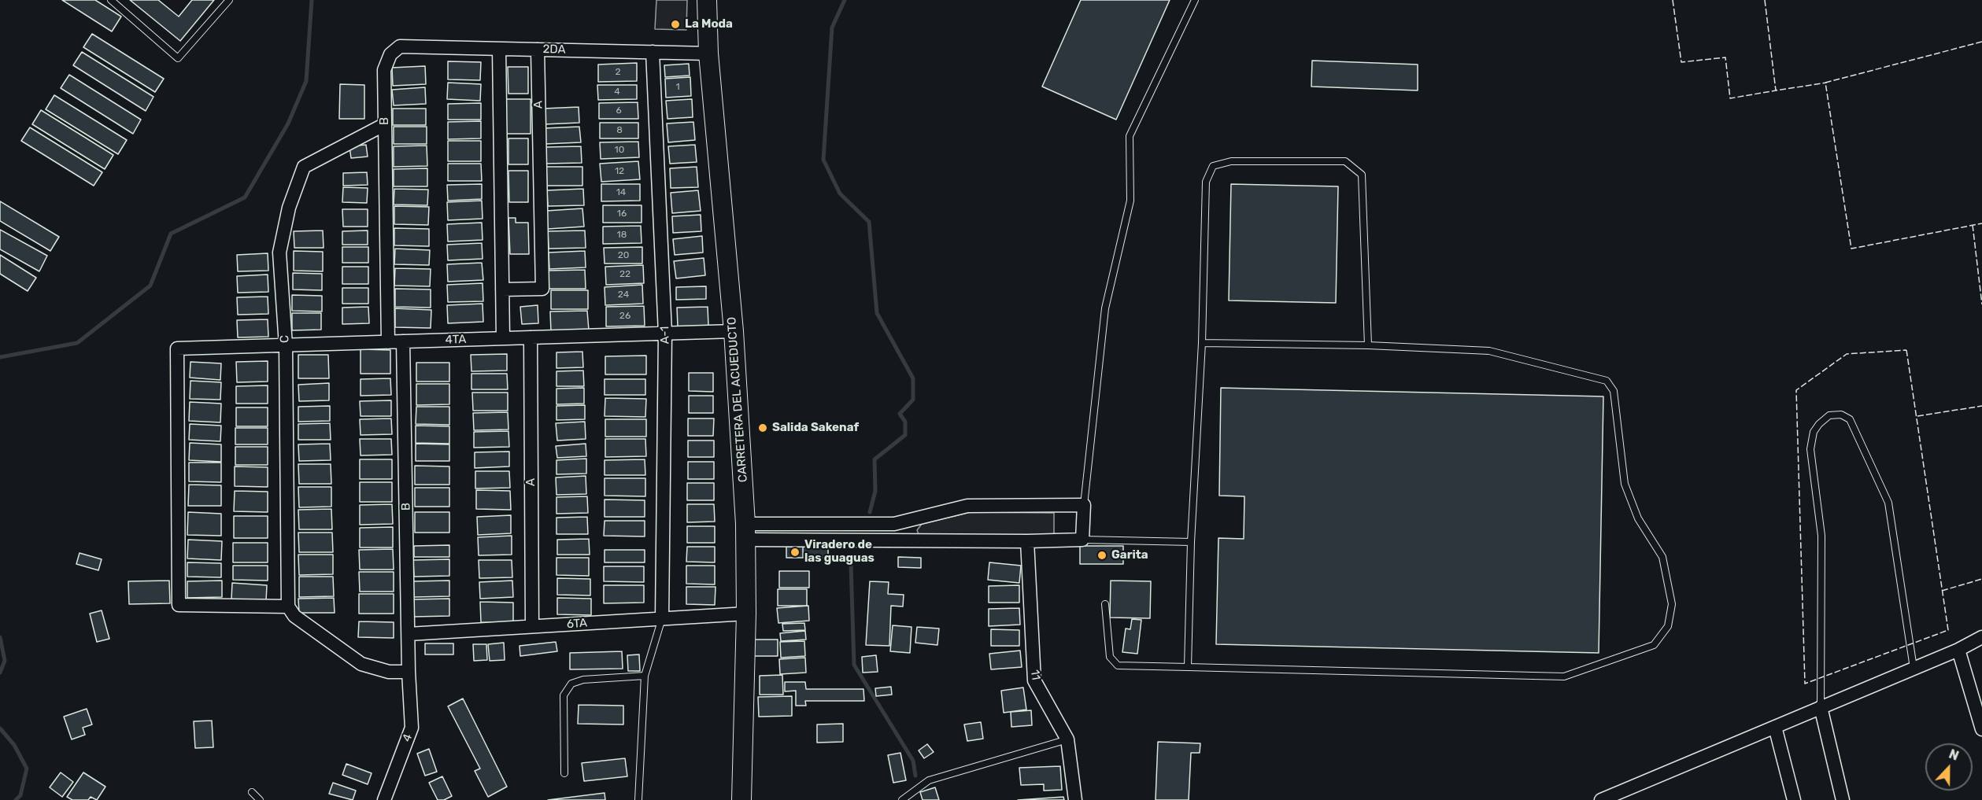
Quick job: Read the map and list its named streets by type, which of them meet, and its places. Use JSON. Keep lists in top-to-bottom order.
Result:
{
  "streets": {
    "street": [
      "2DA",
      "A",
      "B",
      "A-1",
      "C",
      "4TA",
      "CARRETERA DEL ACUEDUCTO",
      "6TA",
      "11",
      "4"
    ]
  },
  "crossings": [
    ["2DA", "A"],
    ["2DA", "B"],
    ["2DA", "A-1"],
    ["2DA", "CARRETERA DEL ACUEDUCTO"],
    ["A", "4TA"],
    ["A", "6TA"],
    ["B", "C"],
    ["B", "4TA"],
    ["B", "6TA"],
    ["B", "4"],
    ["A-1", "4TA"],
    ["A-1", "6TA"],
    ["C", "4TA"],
    ["4TA", "CARRETERA DEL ACUEDUCTO"],
    ["CARRETERA DEL ACUEDUCTO", "6TA"]
  ],
  "places": [
    "La Moda",
    "Salida Sakenaf",
    "Viradero de las guaguas",
    "Garita"
  ],
  "house_numbers": [
    "2",
    "1",
    "4",
    "6",
    "8",
    "10",
    "12",
    "14",
    "16",
    "18",
    "20",
    "22",
    "24",
    "26"
  ],
  "north": "top"
}
